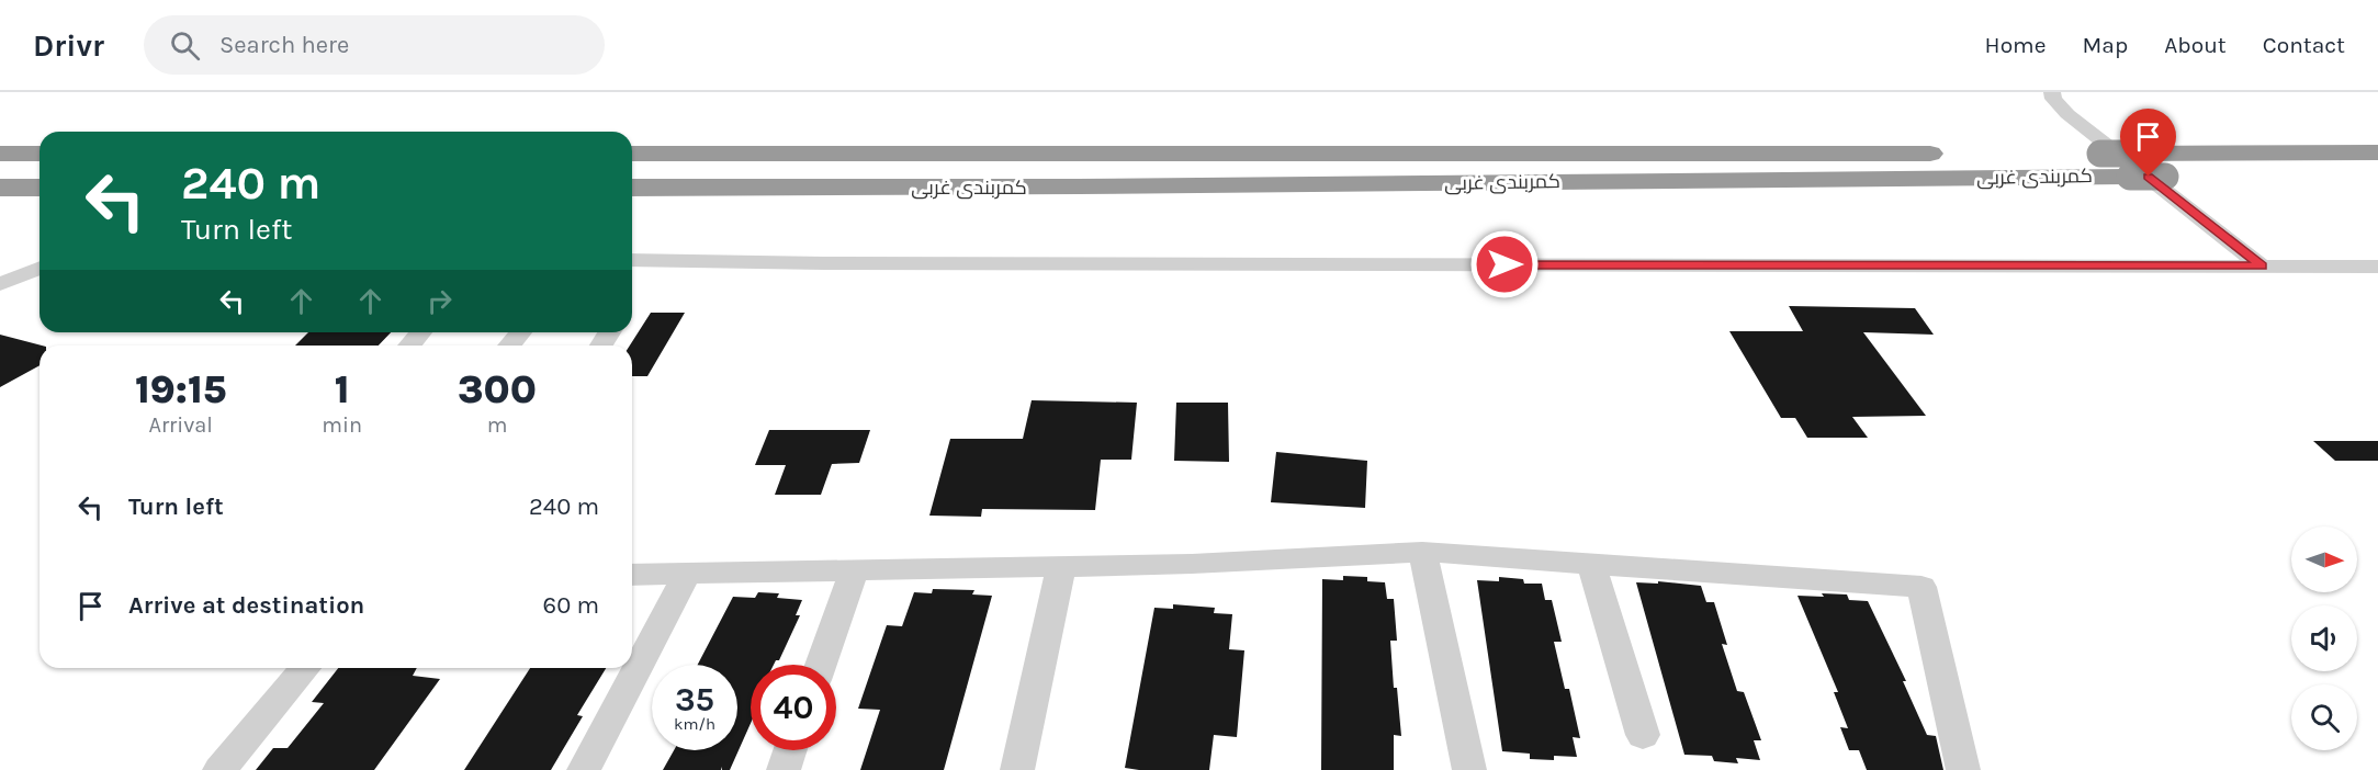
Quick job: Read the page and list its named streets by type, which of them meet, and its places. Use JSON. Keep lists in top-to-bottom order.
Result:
{
  "streets": {
    "highway": ["کمربندی غربی"]
  },
  "north": "right",
  "page": {
    "header": "Drivr",
    "search": "Search here",
    "nav": [
      "Home",
      "Map",
      "About",
      "Contact"
    ],
    "turn": ["240 m", "Turn left"],
    "eta": [
      "19:15",
      "Arrival",
      "1",
      "min",
      "300",
      "m"
    ],
    "list": [
      {
        "name": "Turn left",
        "value": "240 m"
      },
      {
        "name": "Arrive at destination",
        "value": "60 m"
      }
    ],
    "speed": "35 km/h",
    "limit": "40"
  }
}
